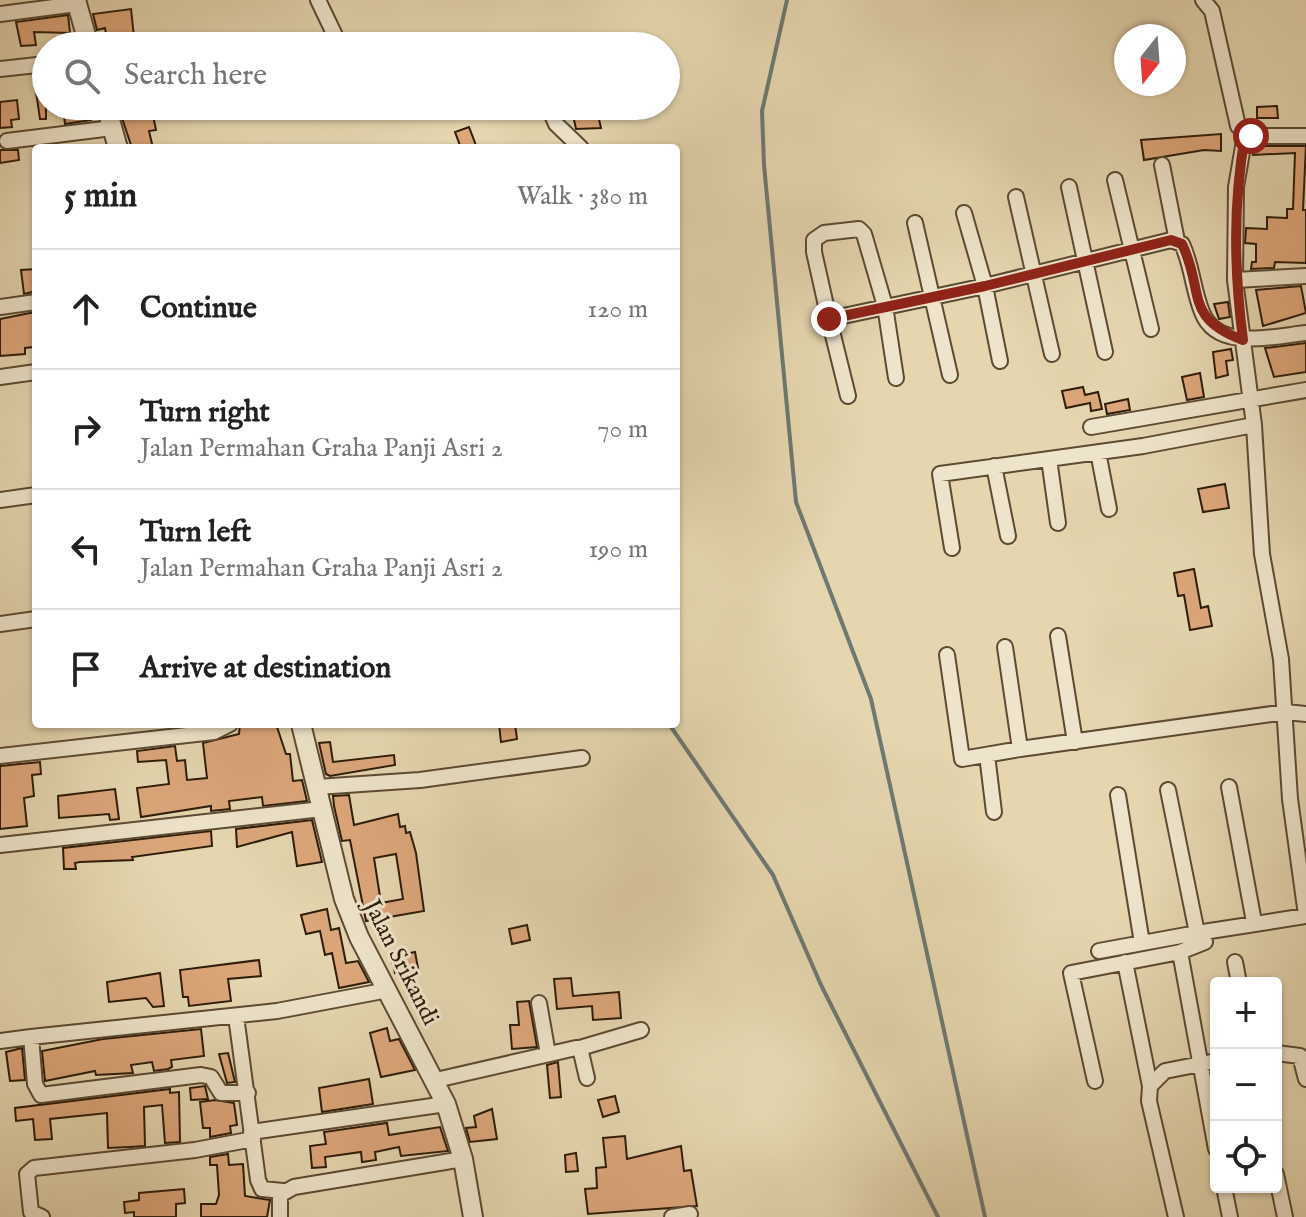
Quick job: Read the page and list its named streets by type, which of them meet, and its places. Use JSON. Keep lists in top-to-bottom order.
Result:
{
  "streets": {
    "street": ["Jalan Srikandi"]
  },
  "north": "bottom",
  "page": {
    "search": "Search here",
    "heading": ["5 min", "Walk · 380 m"],
    "list": [
      ["Continue", "120 m"],
      ["Turn right", "Jalan Permahan Graha Panji Asri 2", "70 m"],
      ["Turn left", "Jalan Permahan Graha Panji Asri 2", "190 m"],
      "Arrive at destination"
    ],
    "map_buttons": ["+", "−"]
  }
}
